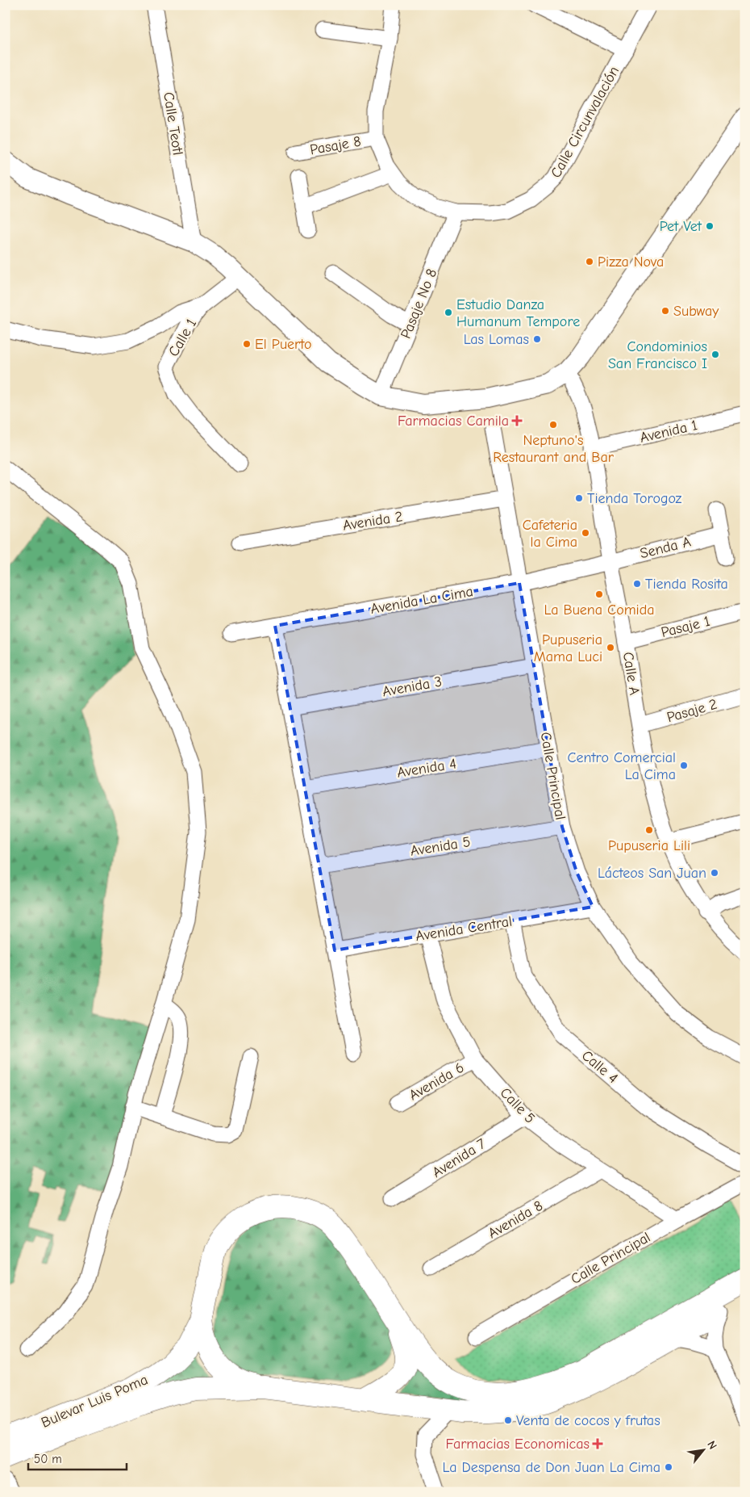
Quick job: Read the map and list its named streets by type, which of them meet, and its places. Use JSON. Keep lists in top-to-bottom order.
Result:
{
  "streets": {
    "highway": ["Bulevar Luis Poma"],
    "street": [
      "Calle Circunvalación",
      "Calle Teotl",
      "Pasaje 8",
      "Pasaje No 8",
      "Calle 1",
      "Avenida 1",
      "Avenida 2",
      "Senda A",
      "Avenida La Cima",
      "Pasaje 1",
      "Calle A",
      "Avenida 3",
      "Pasaje 2",
      "Avenida 4",
      "Calle Principal",
      "Avenida 5",
      "Avenida Central",
      "Calle 4",
      "Avenida 6",
      "Calle 5",
      "Avenida 7",
      "Avenida 8"
    ]
  },
  "crossings": [
    ["Calle Circunvalación", "Pasaje 8"],
    ["Calle Circunvalación", "Pasaje No 8"],
    ["Avenida 1", "Calle A"],
    ["Avenida 2", "Calle Principal"],
    ["Senda A", "Avenida La Cima"],
    ["Senda A", "Calle A"],
    ["Avenida La Cima", "Calle A"],
    ["Avenida La Cima", "Calle Principal"],
    ["Pasaje 1", "Calle A"],
    ["Calle A", "Pasaje 2"],
    ["Avenida 3", "Calle Principal"],
    ["Avenida 4", "Calle Principal"],
    ["Calle Principal", "Avenida 5"],
    ["Calle Principal", "Avenida Central"],
    ["Calle Principal", "Calle 5"],
    ["Avenida Central", "Calle 4"],
    ["Avenida Central", "Calle 5"],
    ["Avenida 6", "Calle 5"],
    ["Calle 5", "Avenida 7"],
    ["Calle 5", "Avenida 8"]
  ],
  "places": {
    "other": [
      "Pet Vet",
      "Pizza Nova",
      "Subway",
      "Estudio Danza Humanum Tempore",
      "Las Lomas",
      "El Puerto",
      "Condominios San Francisco I",
      "Neptuno's Restaurant and Bar",
      "Tienda Torogoz",
      "Cafeteria la Cima",
      "Tienda Rosita",
      "La Buena Comida",
      "Pupuseria Mama Luci",
      "Centro Comercial La Cima",
      "Pupuseria Lili",
      "Lácteos San Juan",
      "Venta de cocos y frutas",
      "La Despensa de Don Juan La Cima"
    ],
    "health": ["Farmacias Camila", "Farmacias Economicas"]
  },
  "scale_bar": "50 m",
  "north": "top right"
}
